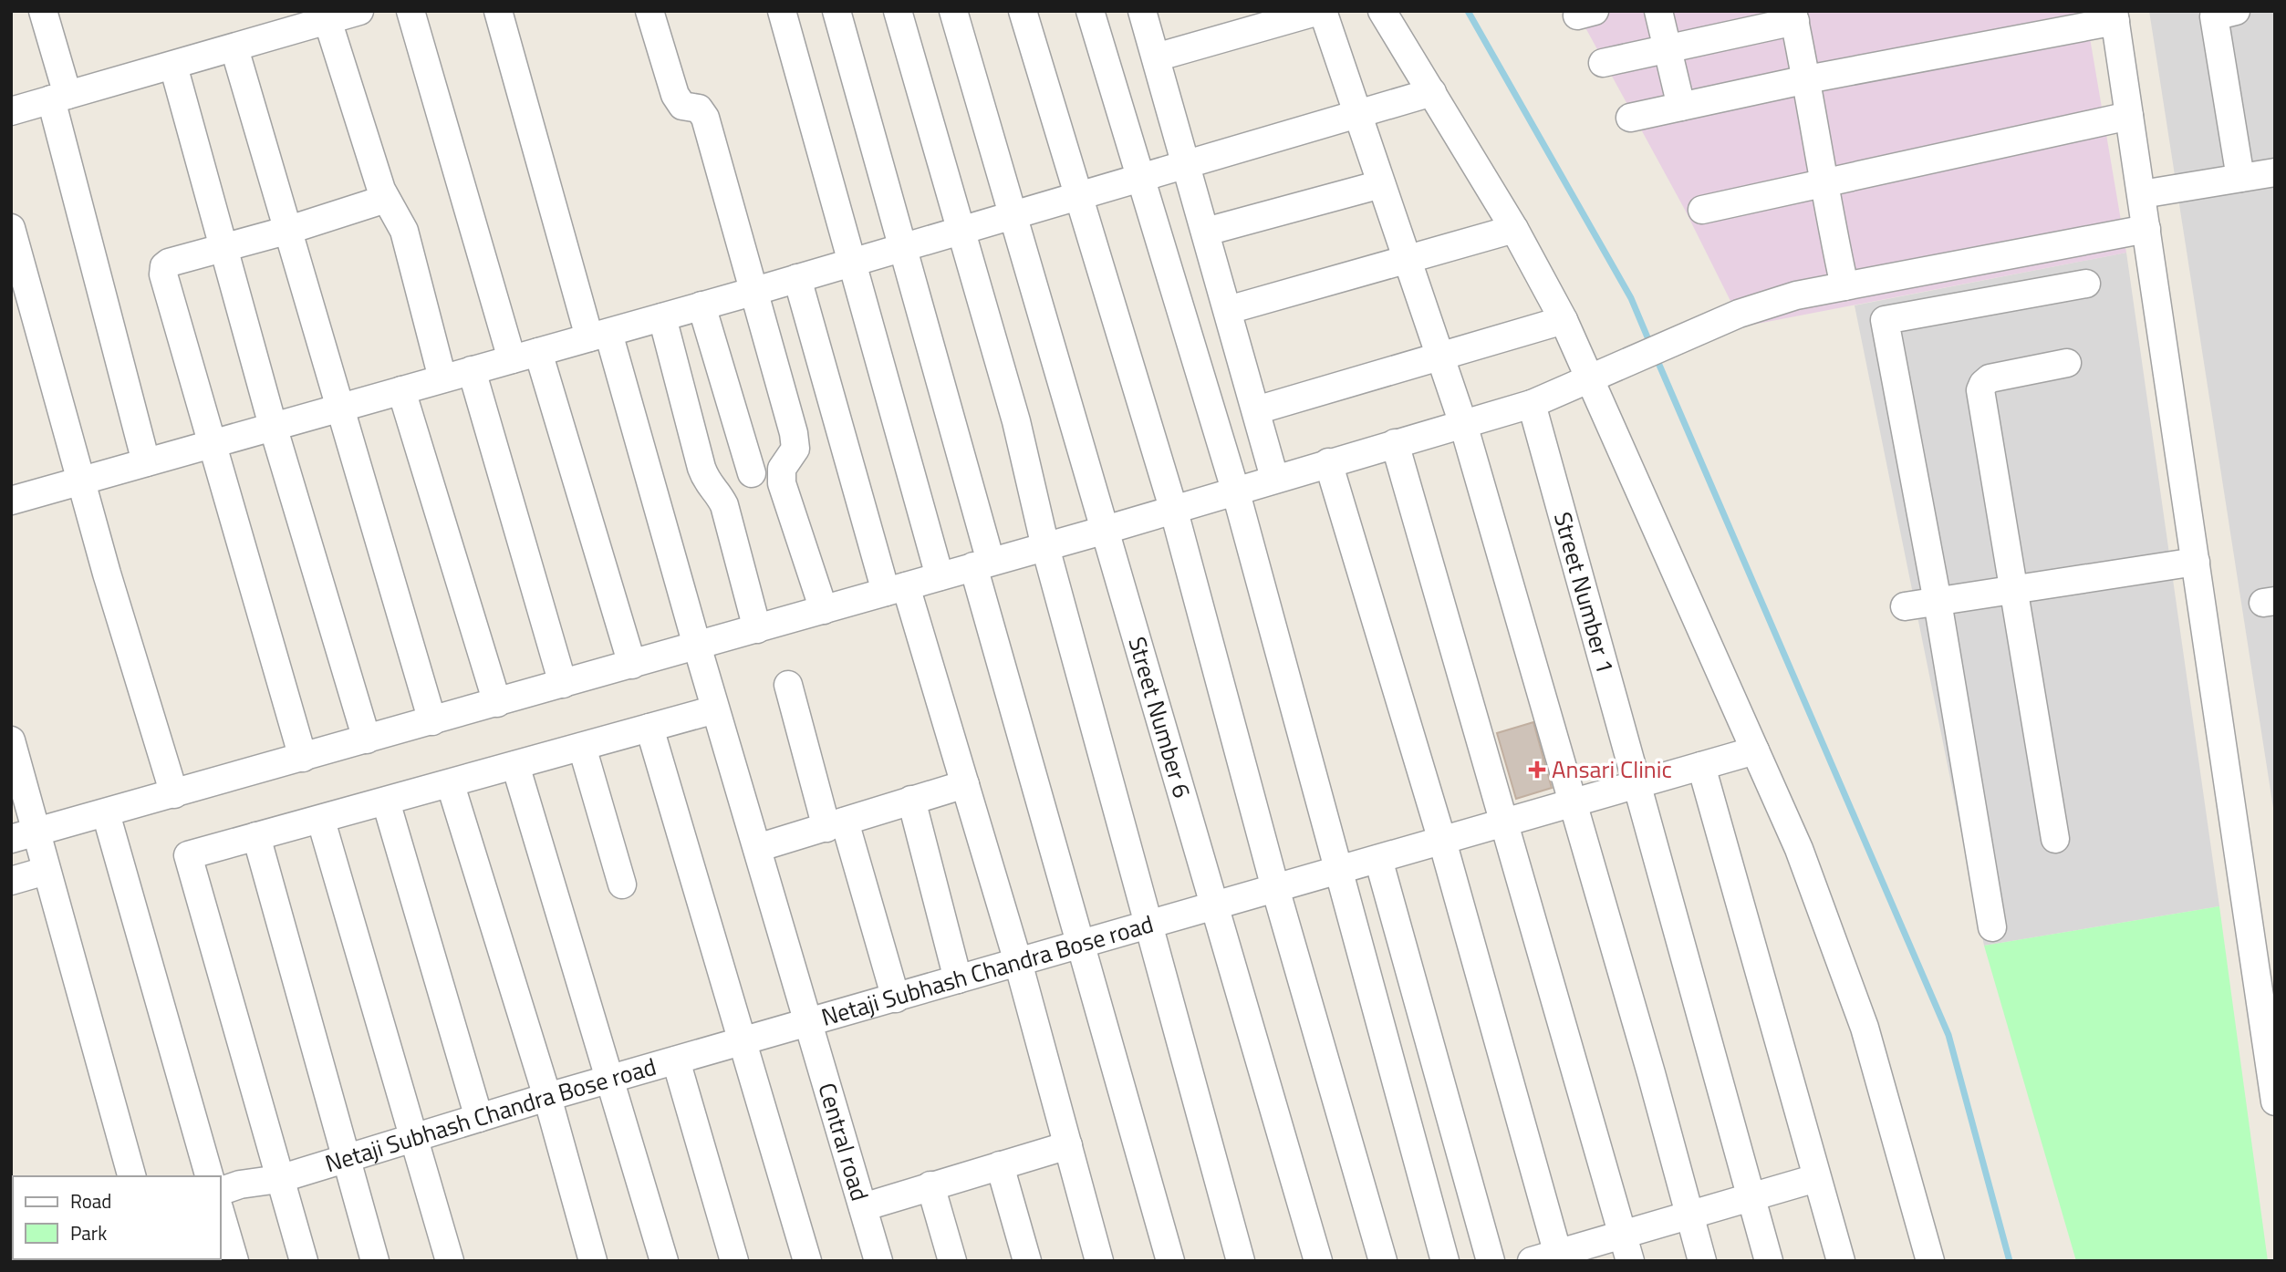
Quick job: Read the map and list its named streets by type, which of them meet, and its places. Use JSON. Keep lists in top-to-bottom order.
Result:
{
  "streets": {
    "street": [
      "Street Number 1",
      "Street Number 6",
      "Netaji Subhash Chandra Bose road",
      "Central road"
    ]
  },
  "crossings": [
    ["Street Number 1", "Netaji Subhash Chandra Bose road"],
    ["Street Number 6", "Netaji Subhash Chandra Bose road"],
    ["Netaji Subhash Chandra Bose road", "Central road"]
  ],
  "places": {
    "health": ["Ansari Clinic"]
  },
  "legend": ["Road", "Park"]
}
